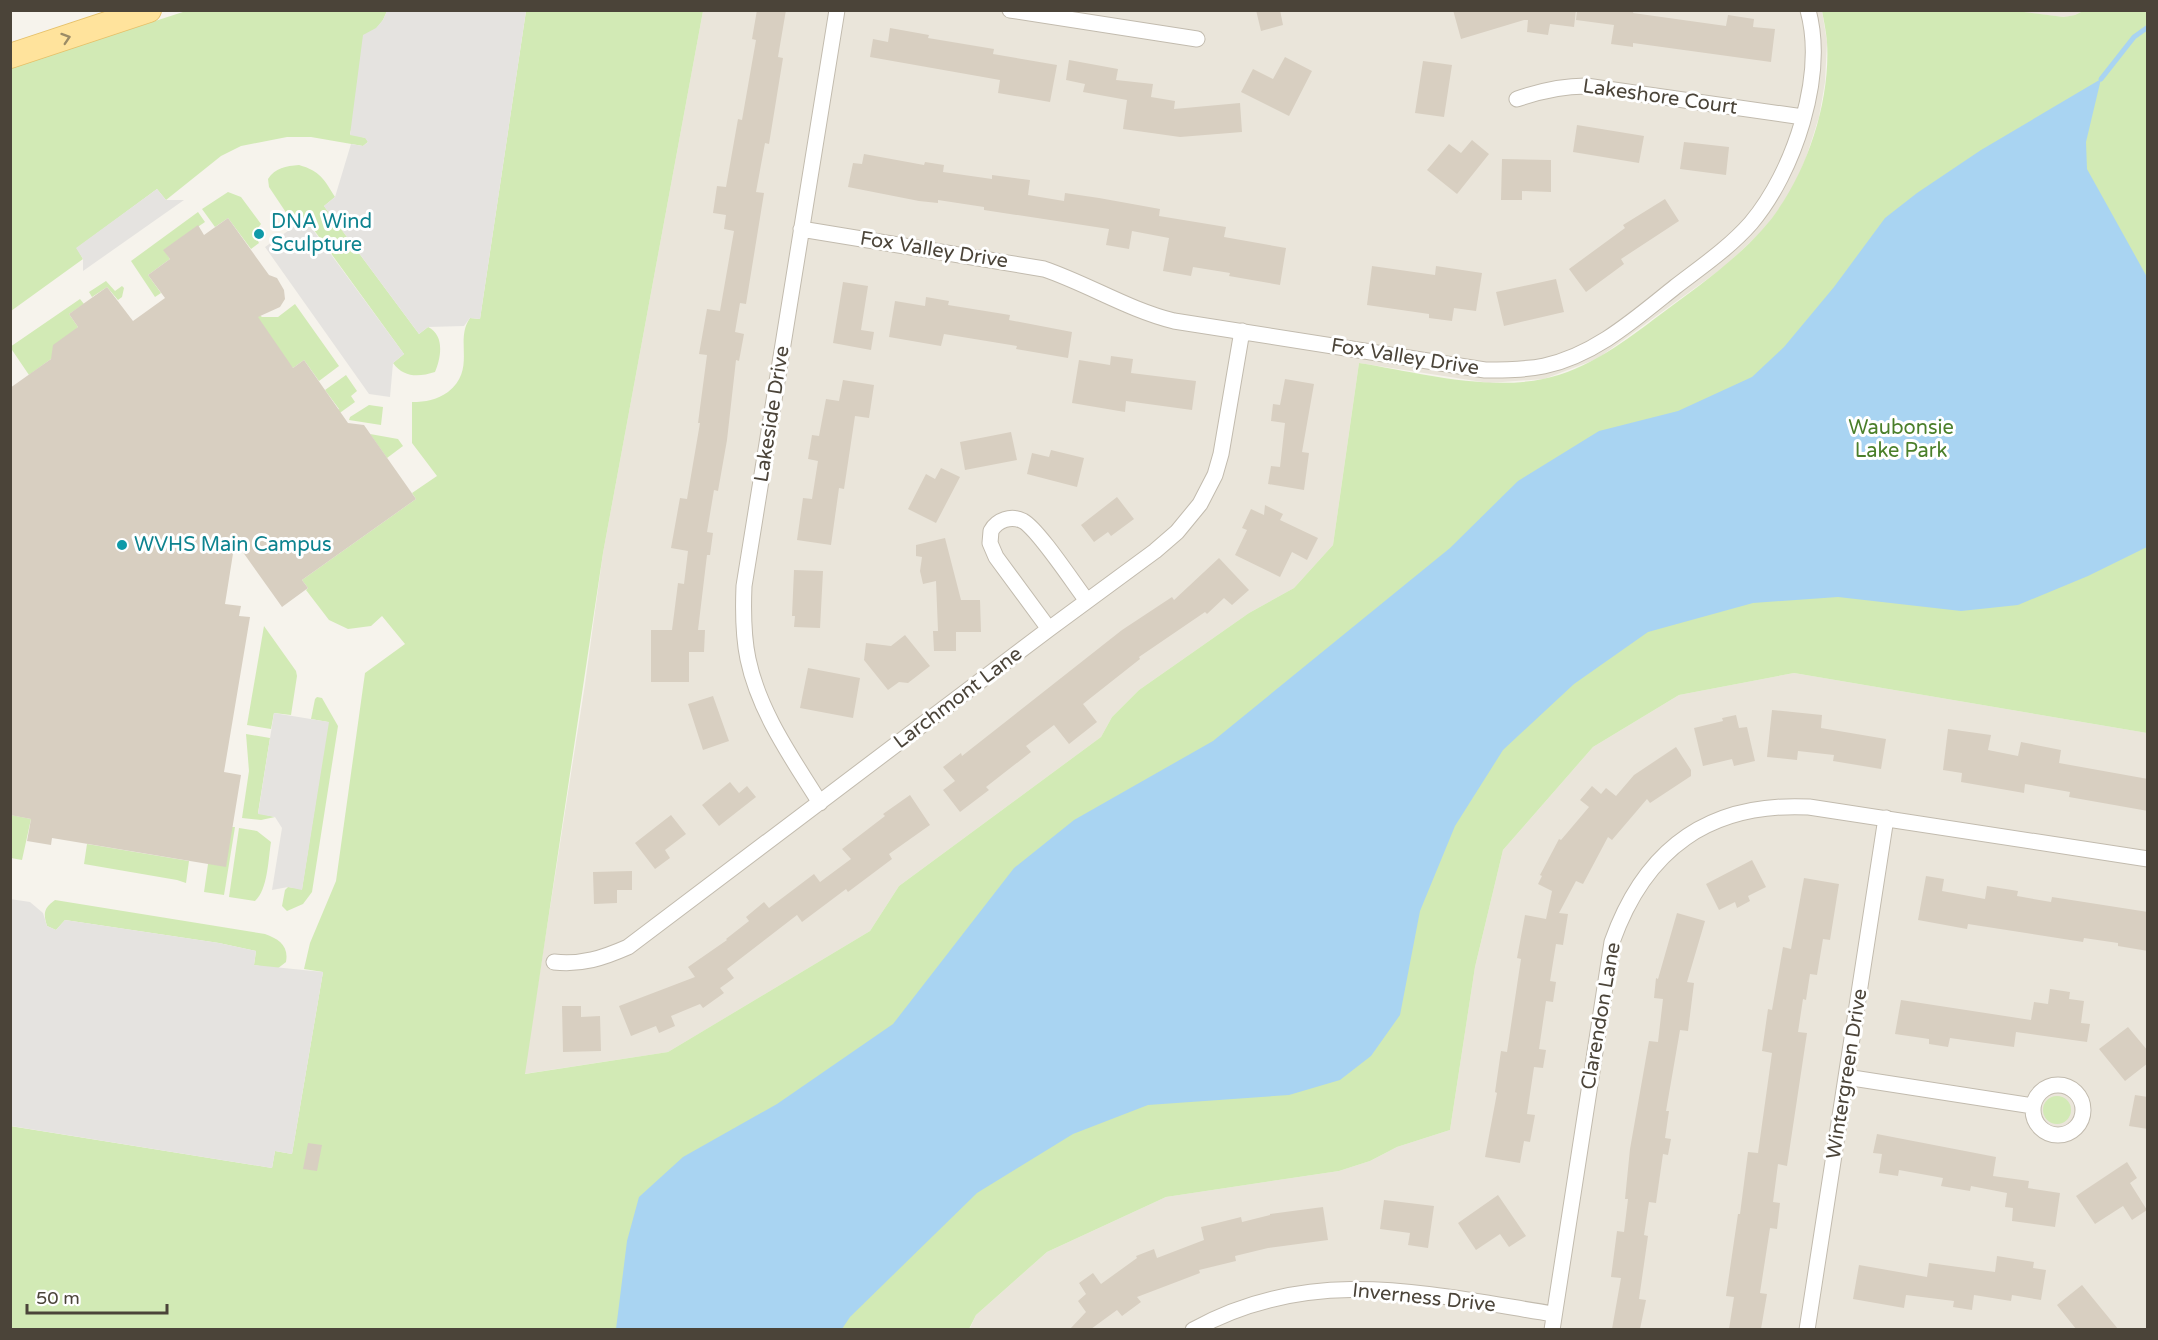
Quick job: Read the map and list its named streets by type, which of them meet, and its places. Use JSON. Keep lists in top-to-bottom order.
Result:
{
  "streets": {
    "street": [
      "Lakeshore Court",
      "Fox Valley Drive",
      "Lakeside Drive",
      "Larchmont Lane",
      "Clarendon Lane",
      "Wintergreen Drive",
      "Inverness Drive"
    ]
  },
  "crossings": [
    ["Lakeshore Court", "Fox Valley Drive"],
    ["Fox Valley Drive", "Lakeside Drive"],
    ["Fox Valley Drive", "Larchmont Lane"],
    ["Lakeside Drive", "Larchmont Lane"],
    ["Clarendon Lane", "Wintergreen Drive"],
    ["Clarendon Lane", "Inverness Drive"]
  ],
  "parks": ["Waubonsie Lake Park"],
  "places": ["DNA Wind Sculpture", "WVHS Main Campus"],
  "scale_bar": "50 m"
}
